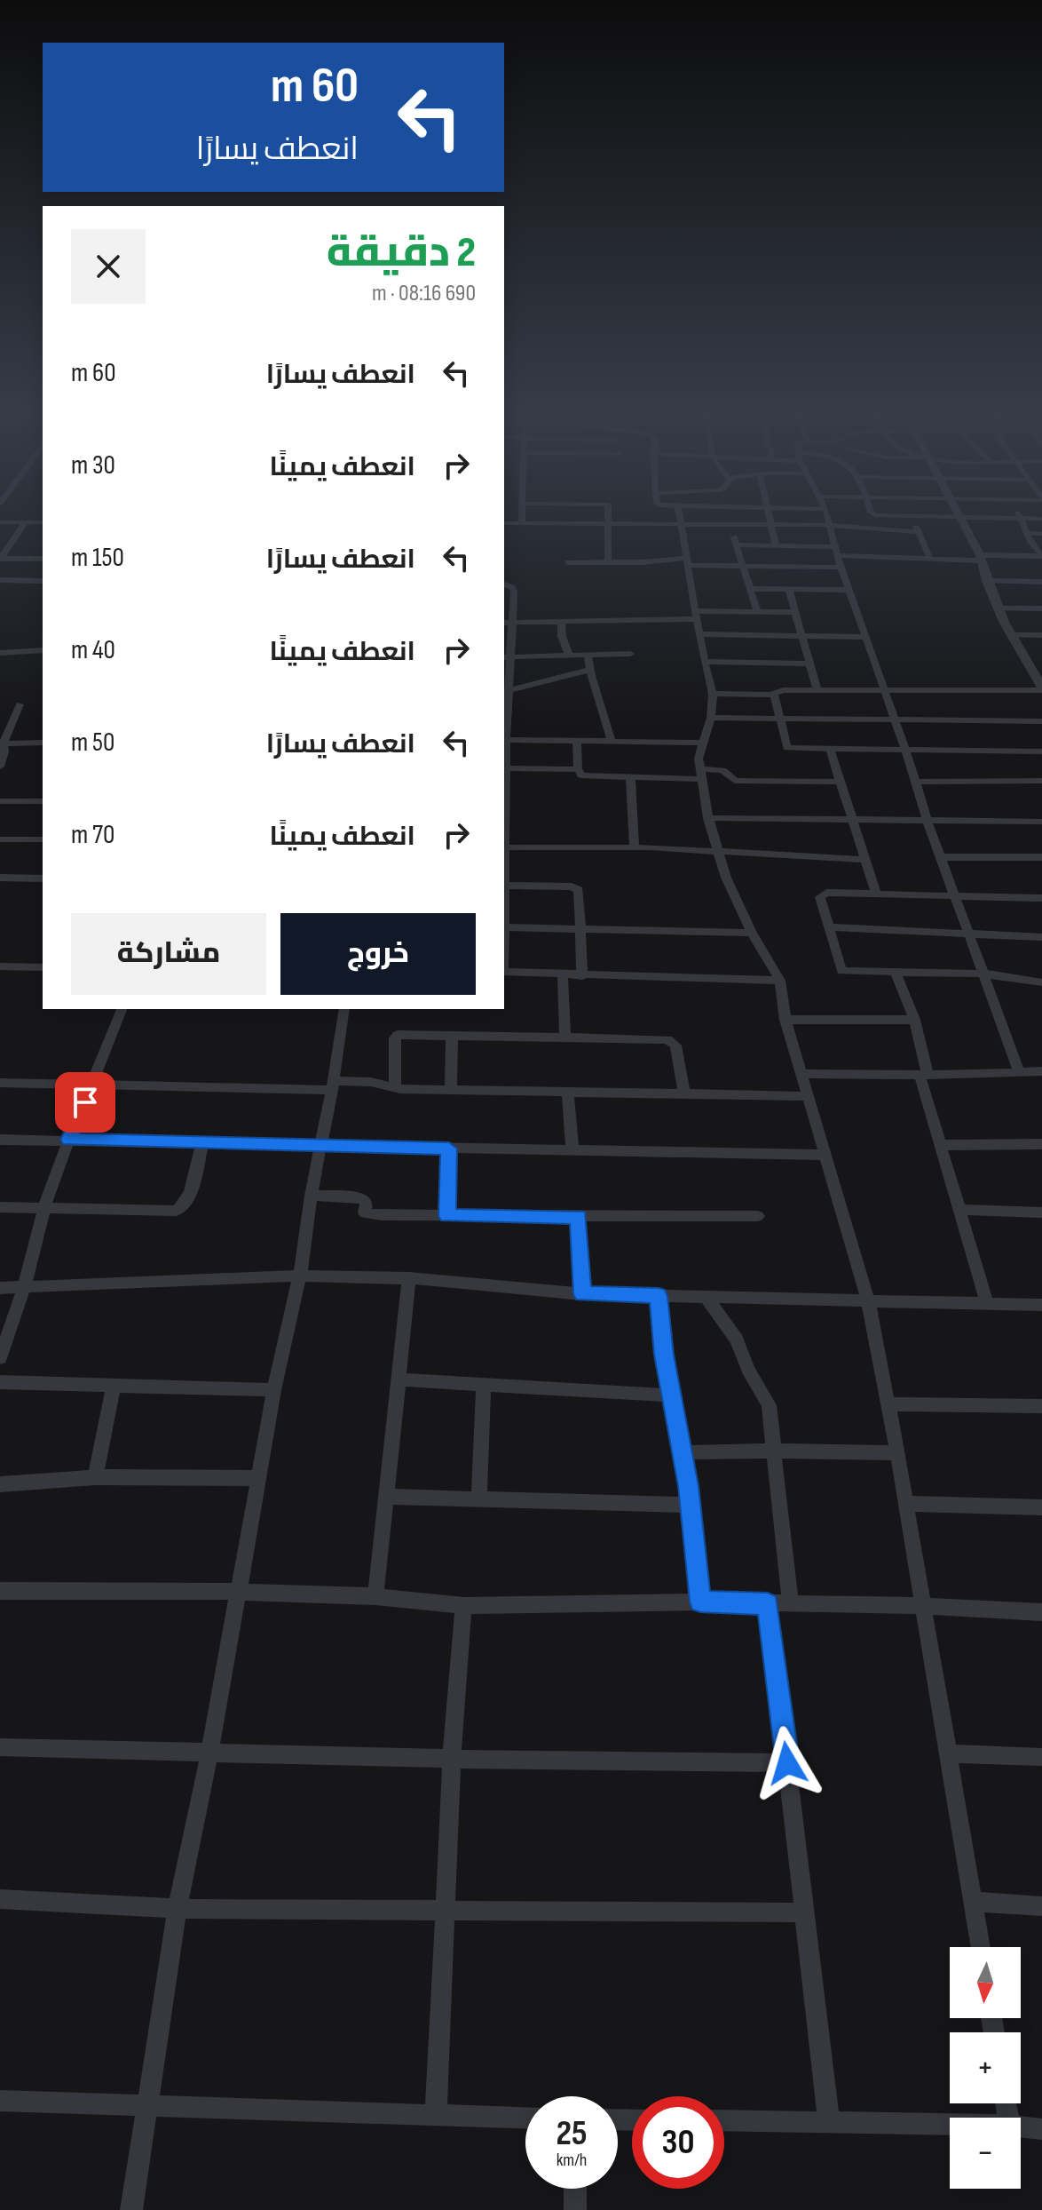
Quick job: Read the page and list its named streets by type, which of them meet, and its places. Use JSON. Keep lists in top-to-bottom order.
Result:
{
  "north": "bottom",
  "page": {
    "turn": ["60 m", "انعطف يسارًا"],
    "heading": ["2 دقيقة", "690 m · 08:16"],
    "list": [
      {
        "name": "انعطف يسارًا",
        "value": "60 m"
      },
      {
        "name": "انعطف يمينًا",
        "value": "30 m"
      },
      {
        "name": "انعطف يسارًا",
        "value": "150 m"
      },
      {
        "name": "انعطف يمينًا",
        "value": "40 m"
      },
      {
        "name": "انعطف يسارًا",
        "value": "50 m"
      },
      {
        "name": "انعطف يمينًا",
        "value": "70 m"
      }
    ],
    "buttons": ["خروج", "مشاركة"],
    "map_buttons": ["+", "−"],
    "speed": "25 km/h",
    "limit": "30"
  }
}
